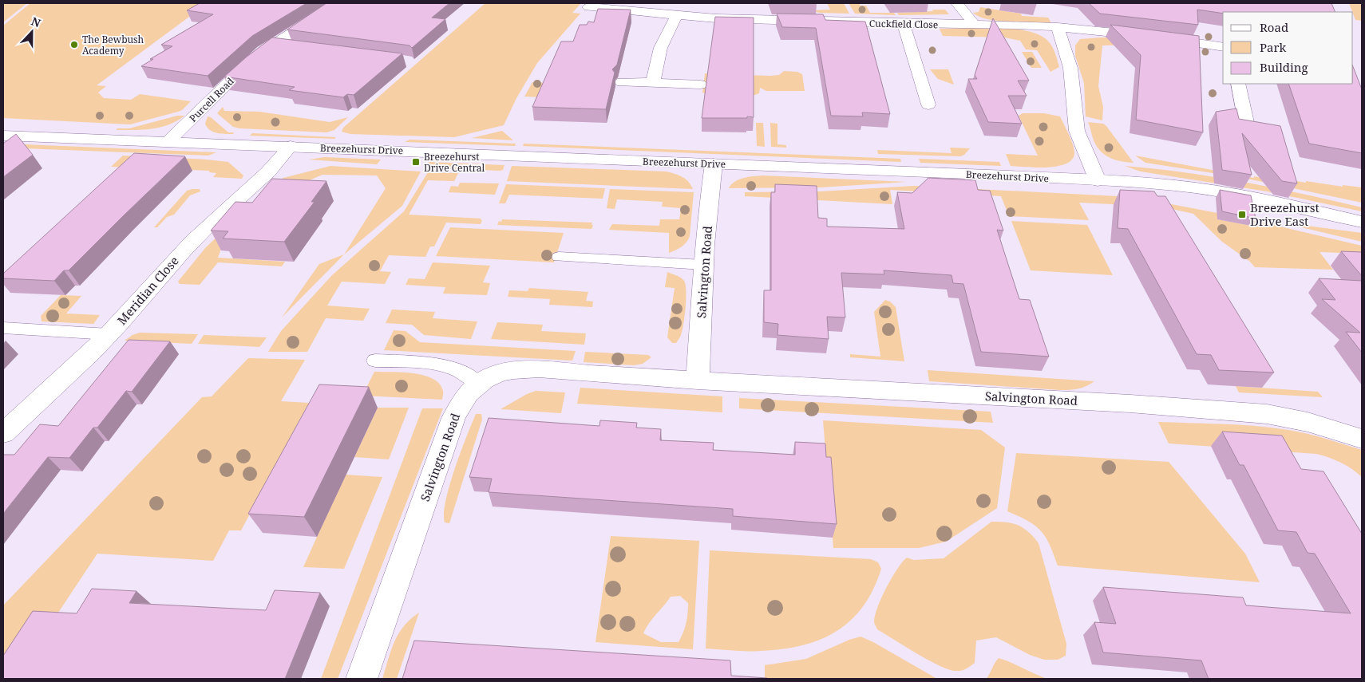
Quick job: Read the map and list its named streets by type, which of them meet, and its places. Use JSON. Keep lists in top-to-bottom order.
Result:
{
  "streets": {
    "street": [
      "Cuckfield Close",
      "Purcell Road",
      "Breezehurst Drive",
      "Salvington Road",
      "Meridian Close"
    ]
  },
  "crossings": [
    ["Purcell Road", "Breezehurst Drive"],
    ["Breezehurst Drive", "Salvington Road"],
    ["Breezehurst Drive", "Meridian Close"]
  ],
  "places": {
    "other": ["The Bewbush Academy"],
    "transit": ["Breezehurst Drive Central", "Breezehurst Drive East"]
  },
  "legend": ["Road", "Park", "Building"],
  "north": "top"
}
